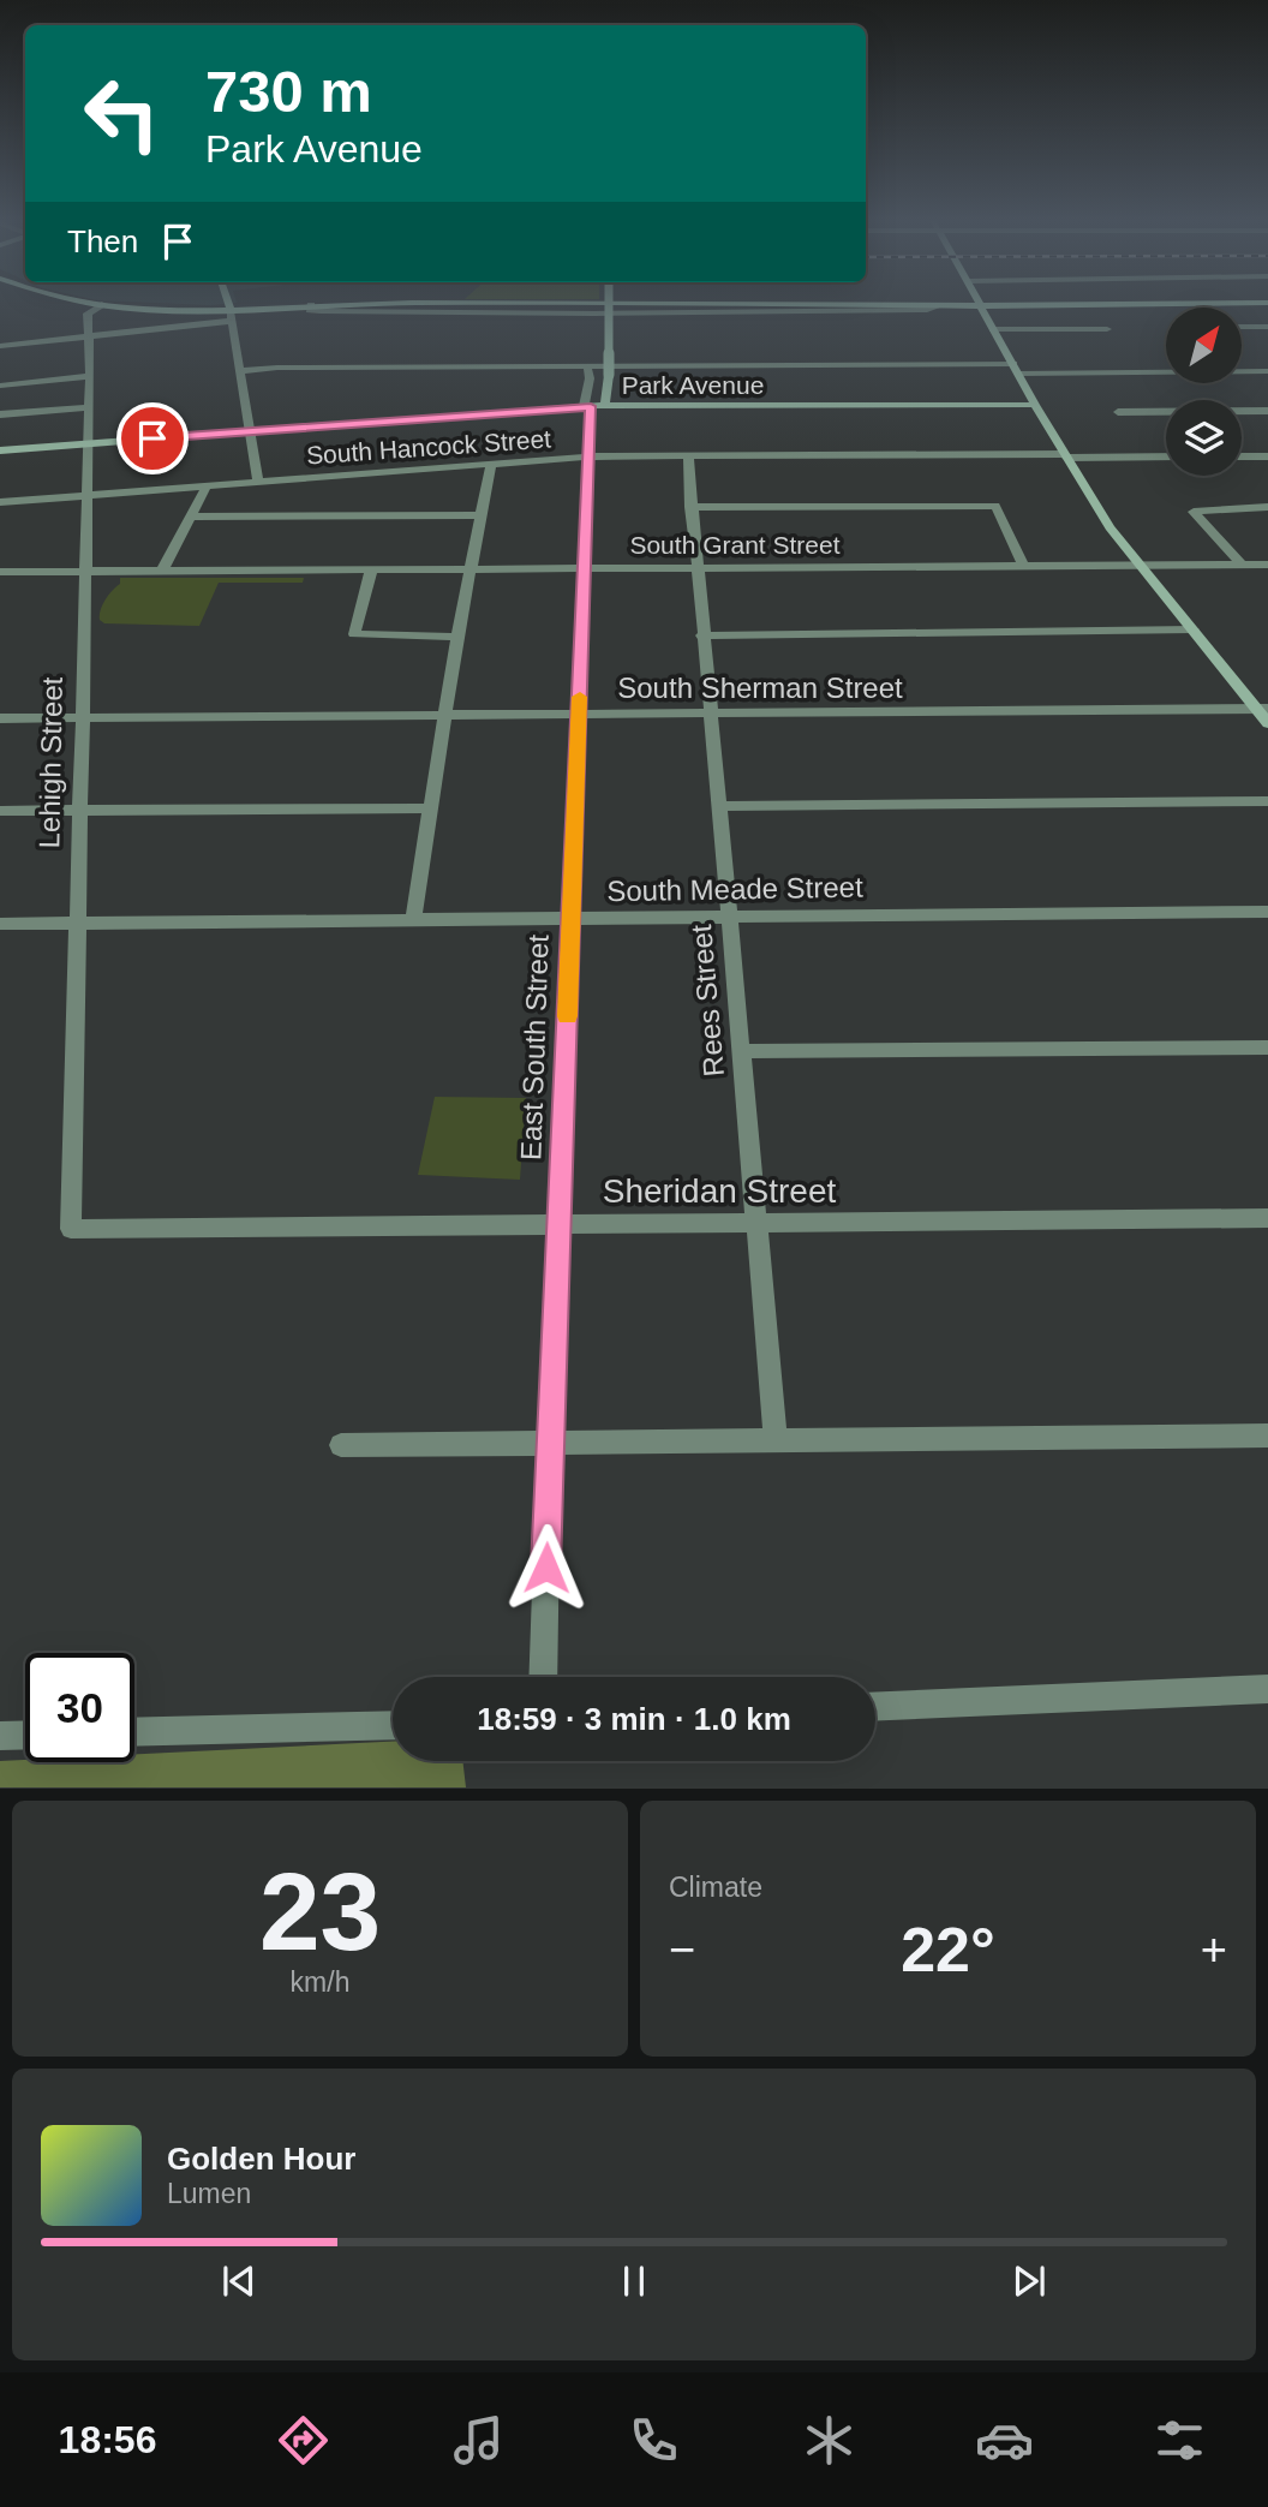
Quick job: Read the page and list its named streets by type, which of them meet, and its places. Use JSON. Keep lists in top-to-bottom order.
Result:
{
  "streets": {
    "main road": ["Park Avenue"],
    "street": [
      "South Hancock Street",
      "South Grant Street",
      "South Sherman Street",
      "Lehigh Street",
      "South Meade Street",
      "Rees Street",
      "East South Street",
      "Sheridan Street"
    ]
  },
  "crossings": [
    ["Park Avenue", "Lehigh Street"],
    ["Park Avenue", "East South Street"],
    ["South Hancock Street", "Lehigh Street"],
    ["South Hancock Street", "Rees Street"],
    ["South Hancock Street", "East South Street"],
    ["South Grant Street", "Lehigh Street"],
    ["South Grant Street", "Rees Street"],
    ["South Grant Street", "East South Street"],
    ["South Sherman Street", "Lehigh Street"],
    ["South Sherman Street", "Rees Street"],
    ["South Sherman Street", "East South Street"],
    ["Lehigh Street", "South Meade Street"],
    ["Lehigh Street", "Sheridan Street"],
    ["South Meade Street", "Rees Street"],
    ["South Meade Street", "East South Street"],
    ["Rees Street", "Sheridan Street"],
    ["East South Street", "Sheridan Street"]
  ],
  "north": "top right",
  "page": {
    "turn": ["730 m", "Park Avenue"],
    "then": "Then",
    "limit": "30",
    "trip": "18:59 · 3 min · 1.0 km",
    "tile": [
      ["23", "km/h"],
      "Climate"
    ],
    "heat": ["−", "22°", "+"],
    "song": ["Golden Hour", "Lumen"],
    "tabs": "18:56"
  }
}
